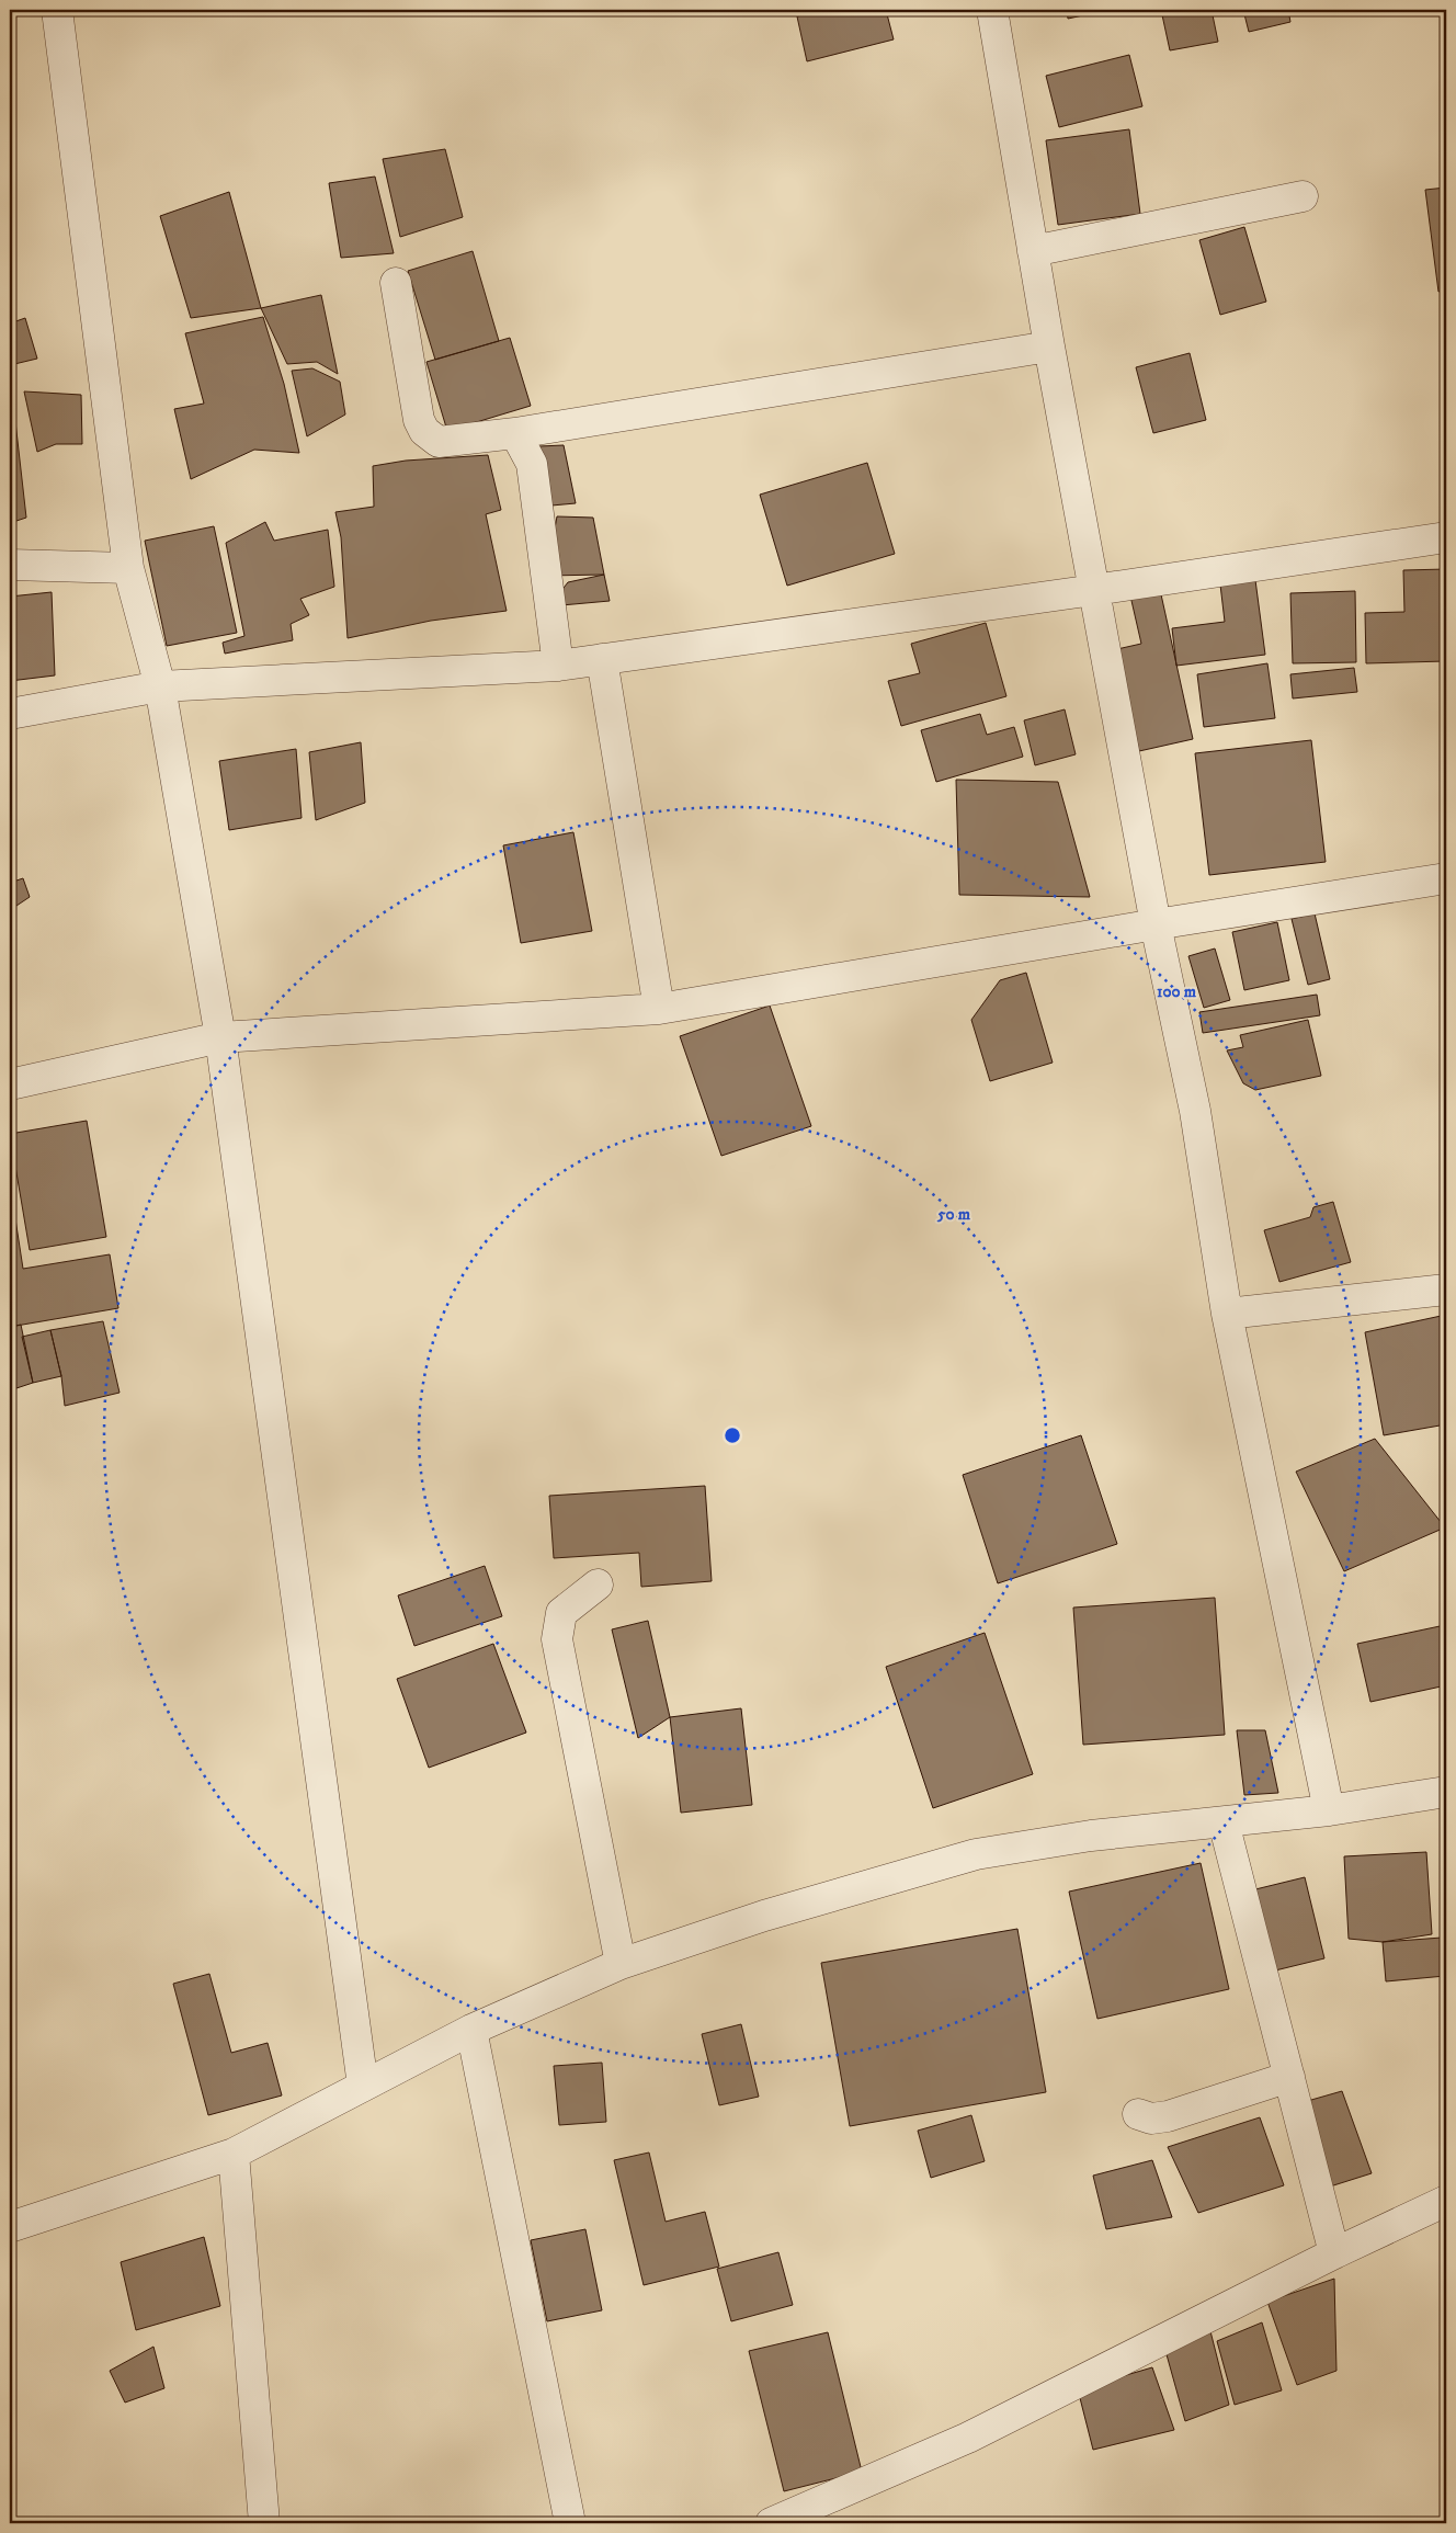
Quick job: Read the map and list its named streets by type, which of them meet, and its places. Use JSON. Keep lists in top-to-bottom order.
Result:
{
  "rings": ["100 m", "50 m"]
}
